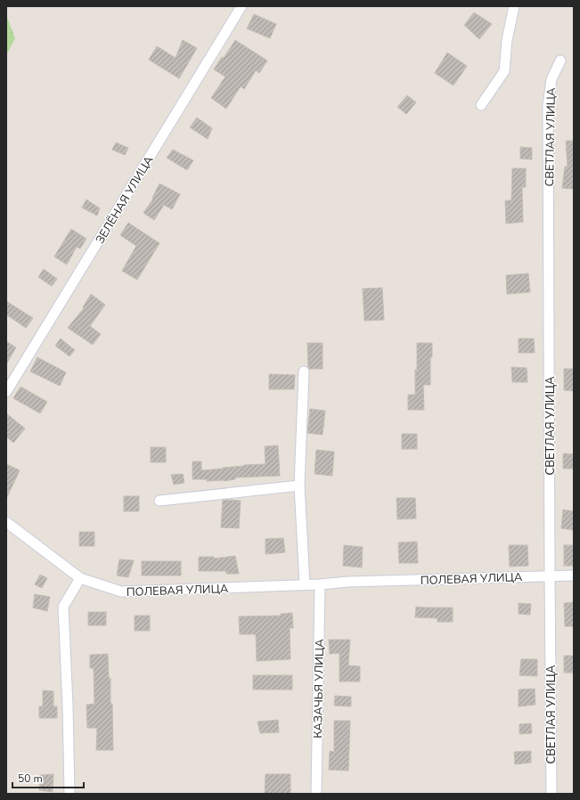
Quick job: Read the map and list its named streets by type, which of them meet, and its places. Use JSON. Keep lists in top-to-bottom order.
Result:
{
  "streets": {
    "street": [
      "СВЕТЛАЯ УЛИЦА",
      "ЗЕЛЁНАЯ УЛИЦА",
      "ПОЛЕВАЯ УЛИЦА",
      "КАЗАЧЬЯ УЛИЦА"
    ]
  },
  "crossings": [
    ["СВЕТЛАЯ УЛИЦА", "ПОЛЕВАЯ УЛИЦА"],
    ["ПОЛЕВАЯ УЛИЦА", "КАЗАЧЬЯ УЛИЦА"]
  ],
  "scale_bar": "50 m"
}
